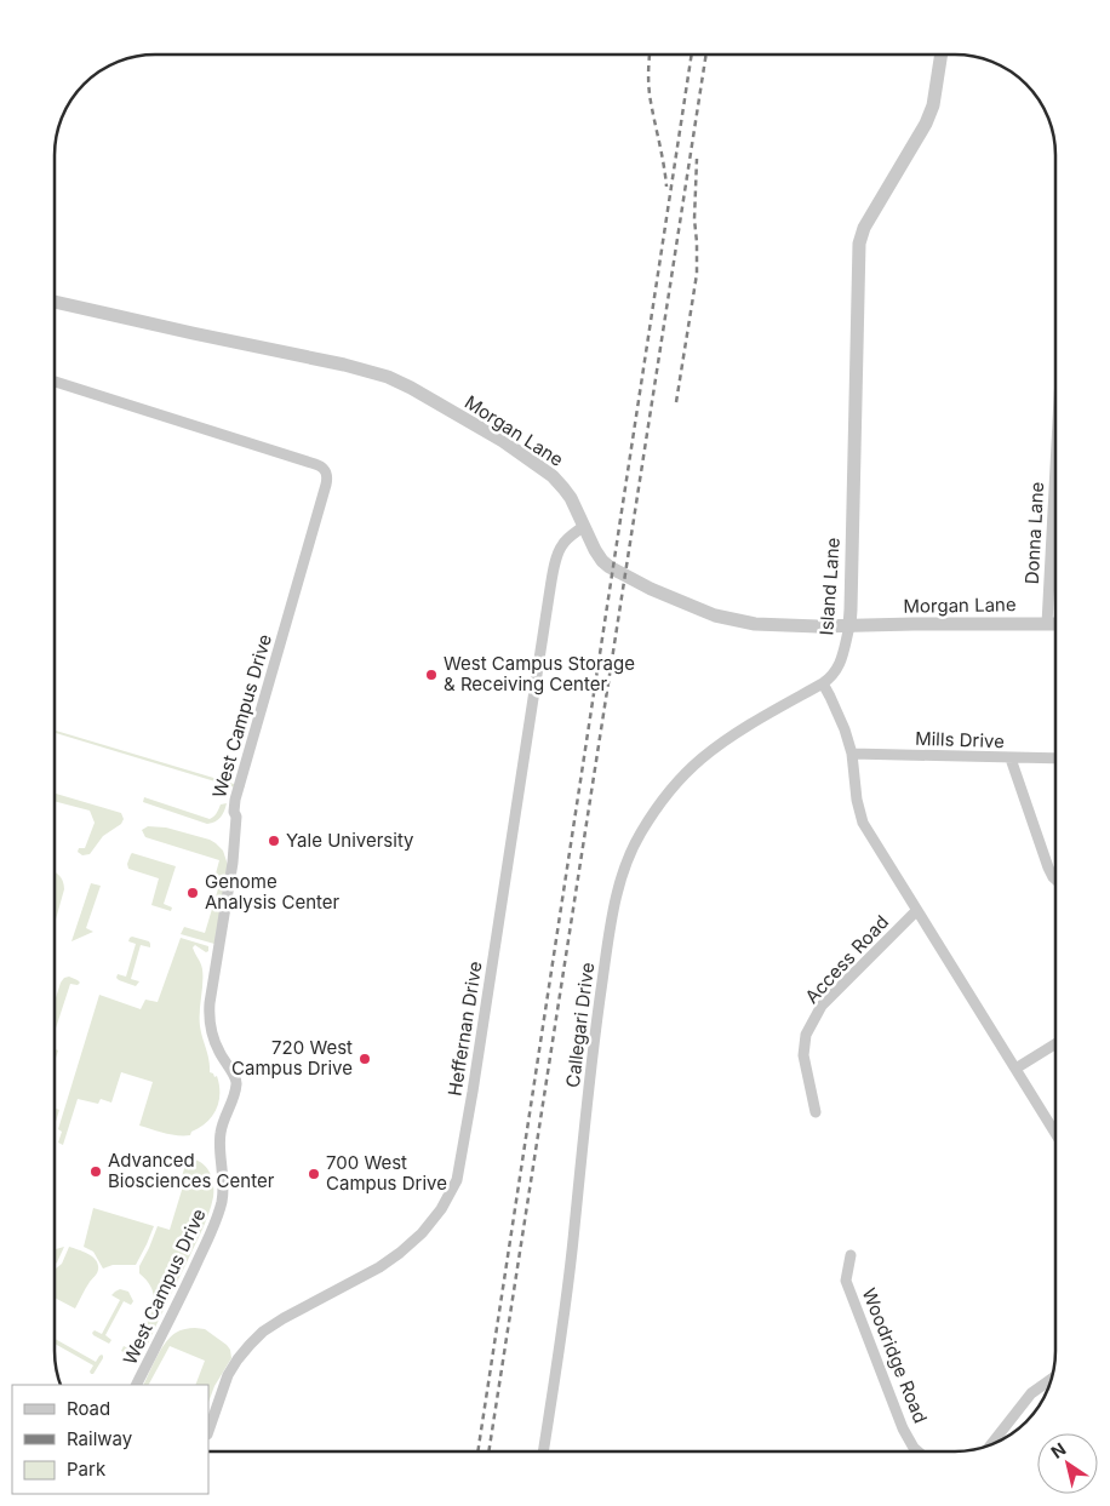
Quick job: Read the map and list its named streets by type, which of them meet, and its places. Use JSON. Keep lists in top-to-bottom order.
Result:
{
  "streets": {
    "street": [
      "Morgan Lane",
      "Donna Lane",
      "Island Lane",
      "West Campus Drive",
      "Mills Drive",
      "Access Road",
      "Callegari Drive",
      "Heffernan Drive",
      "Woodridge Road"
    ]
  },
  "crossings": [
    ["Morgan Lane", "Donna Lane"],
    ["Morgan Lane", "Island Lane"],
    ["Morgan Lane", "Heffernan Drive"],
    ["Island Lane", "Callegari Drive"]
  ],
  "places": [
    "West Campus Storage & Receiving Center",
    "Yale University",
    "Genome Analysis Center",
    "720 West Campus Drive",
    "Advanced Biosciences Center",
    "700 West Campus Drive"
  ],
  "legend": ["Road", "Railway", "Park"],
  "north": "top left"
}
